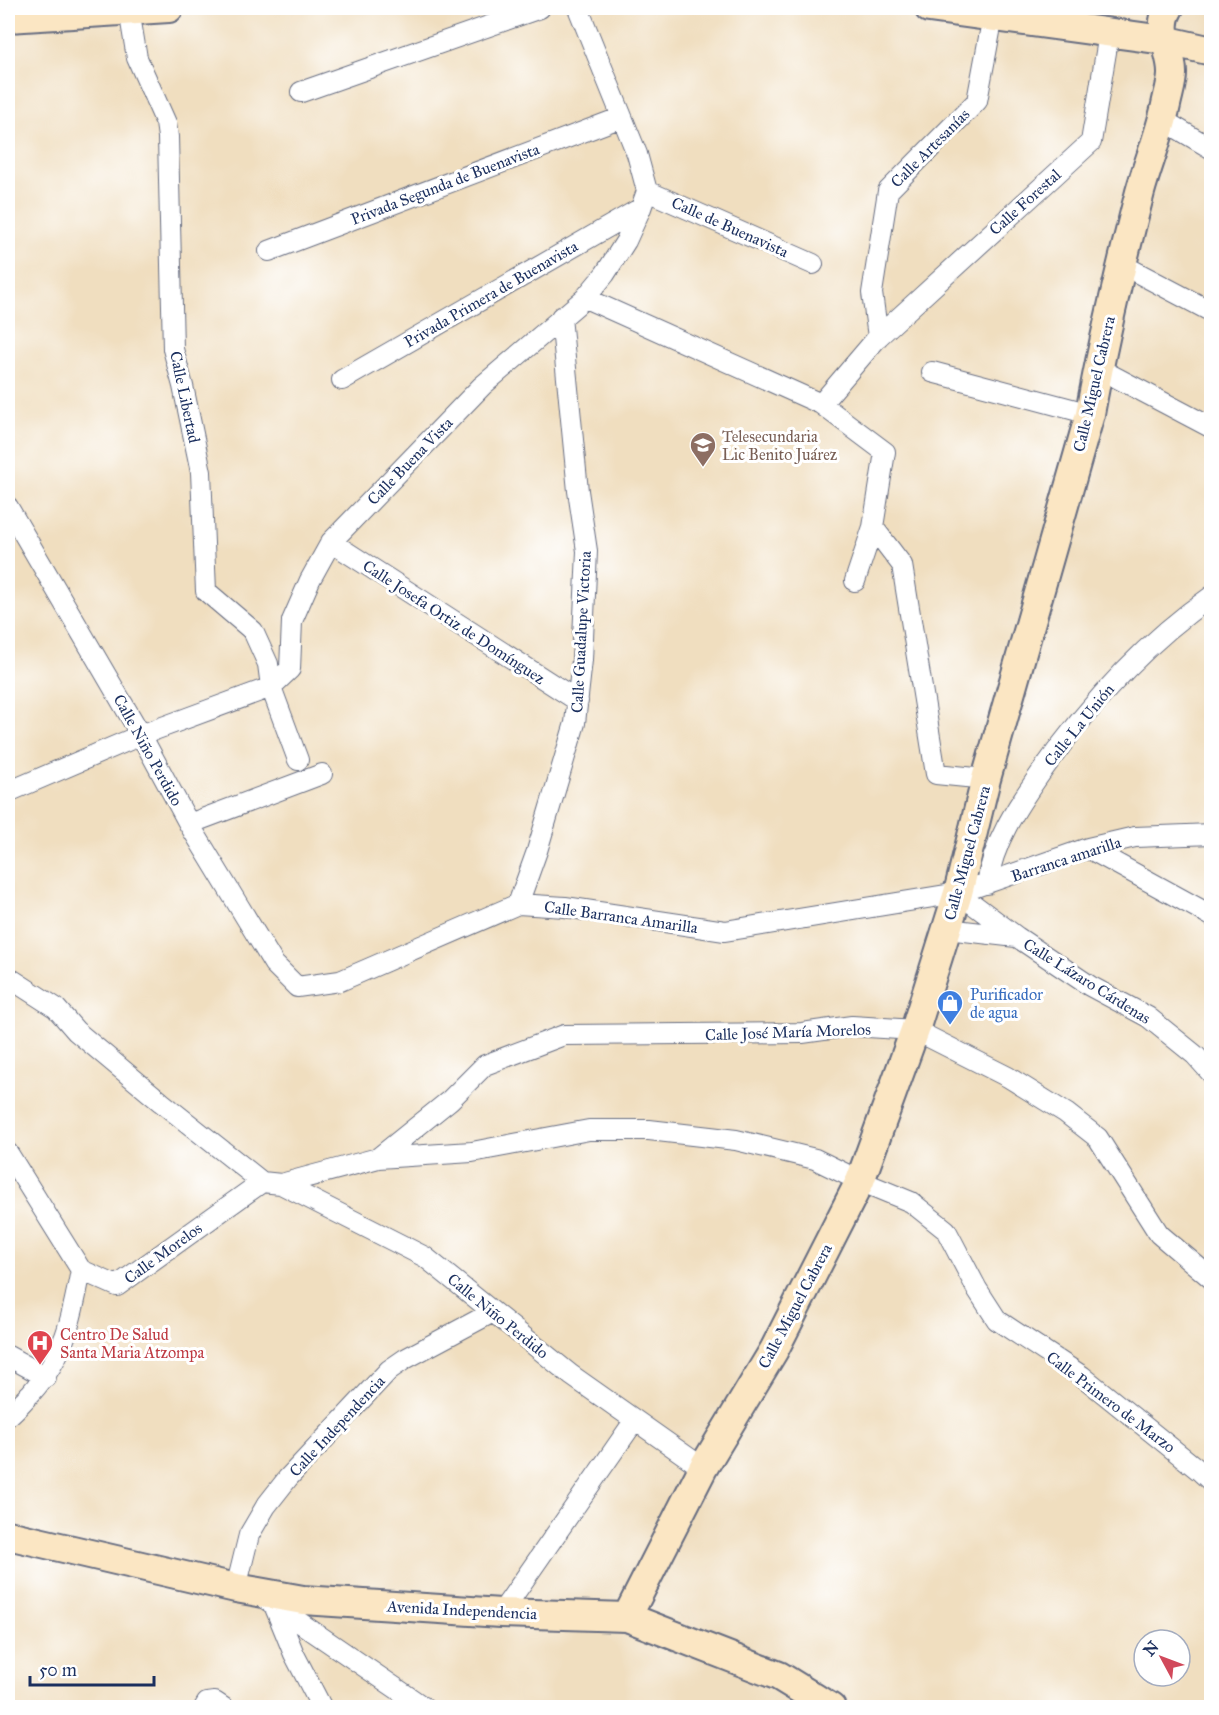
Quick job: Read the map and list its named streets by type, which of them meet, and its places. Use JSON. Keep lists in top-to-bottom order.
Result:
{
  "streets": {
    "street": [
      "Calle Artesanías",
      "Privada Segunda de Buenavista",
      "Calle Forestal",
      "Calle de Buenavista",
      "Privada Primera de Buenavista",
      "Calle Miguel Cabrera",
      "Calle Libertad",
      "Calle Buena Vista",
      "Calle Josefa Ortiz de Domínguez",
      "Calle Guadalupe Victoria",
      "Calle La Unión",
      "Calle Niño Perdido",
      "Barranca amarilla",
      "Calle Barranca Amarilla",
      "Calle Lázaro Cárdenas",
      "Calle José María Morelos",
      "Calle Morelos",
      "Calle Primero de Marzo",
      "Calle Independencia",
      "Avenida Independencia"
    ]
  },
  "crossings": [
    ["Calle Artesanías", "Calle Forestal"],
    ["Calle de Buenavista", "Privada Primera de Buenavista"],
    ["Calle de Buenavista", "Calle Buena Vista"],
    ["Privada Primera de Buenavista", "Calle Buena Vista"],
    ["Calle Miguel Cabrera", "Calle Niño Perdido"],
    ["Calle Miguel Cabrera", "Barranca amarilla"],
    ["Calle Miguel Cabrera", "Calle Barranca Amarilla"],
    ["Calle Miguel Cabrera", "Calle Lázaro Cárdenas"],
    ["Calle Miguel Cabrera", "Calle José María Morelos"],
    ["Calle Miguel Cabrera", "Calle Primero de Marzo"],
    ["Calle Miguel Cabrera", "Avenida Independencia"],
    ["Calle Libertad", "Calle Buena Vista"],
    ["Calle Buena Vista", "Calle Josefa Ortiz de Domínguez"],
    ["Calle Buena Vista", "Calle Guadalupe Victoria"],
    ["Calle Buena Vista", "Calle Niño Perdido"],
    ["Calle Josefa Ortiz de Domínguez", "Calle Guadalupe Victoria"],
    ["Calle Guadalupe Victoria", "Calle Barranca Amarilla"],
    ["Calle La Unión", "Barranca amarilla"],
    ["Calle Niño Perdido", "Calle Barranca Amarilla"],
    ["Calle Niño Perdido", "Calle Morelos"],
    ["Calle Niño Perdido", "Calle Independencia"],
    ["Barranca amarilla", "Calle Barranca Amarilla"],
    ["Barranca amarilla", "Calle Lázaro Cárdenas"],
    ["Calle Barranca Amarilla", "Calle Lázaro Cárdenas"],
    ["Calle José María Morelos", "Calle Primero de Marzo"],
    ["Calle Independencia", "Avenida Independencia"]
  ],
  "places": {
    "school or university": ["Telesecundaria Lic Benito Juárez"],
    "shop": ["Purificador de agua"],
    "hospital": ["Centro De Salud Santa Maria Atzompa"]
  },
  "scale_bar": "50 m",
  "north": "top left"
}
